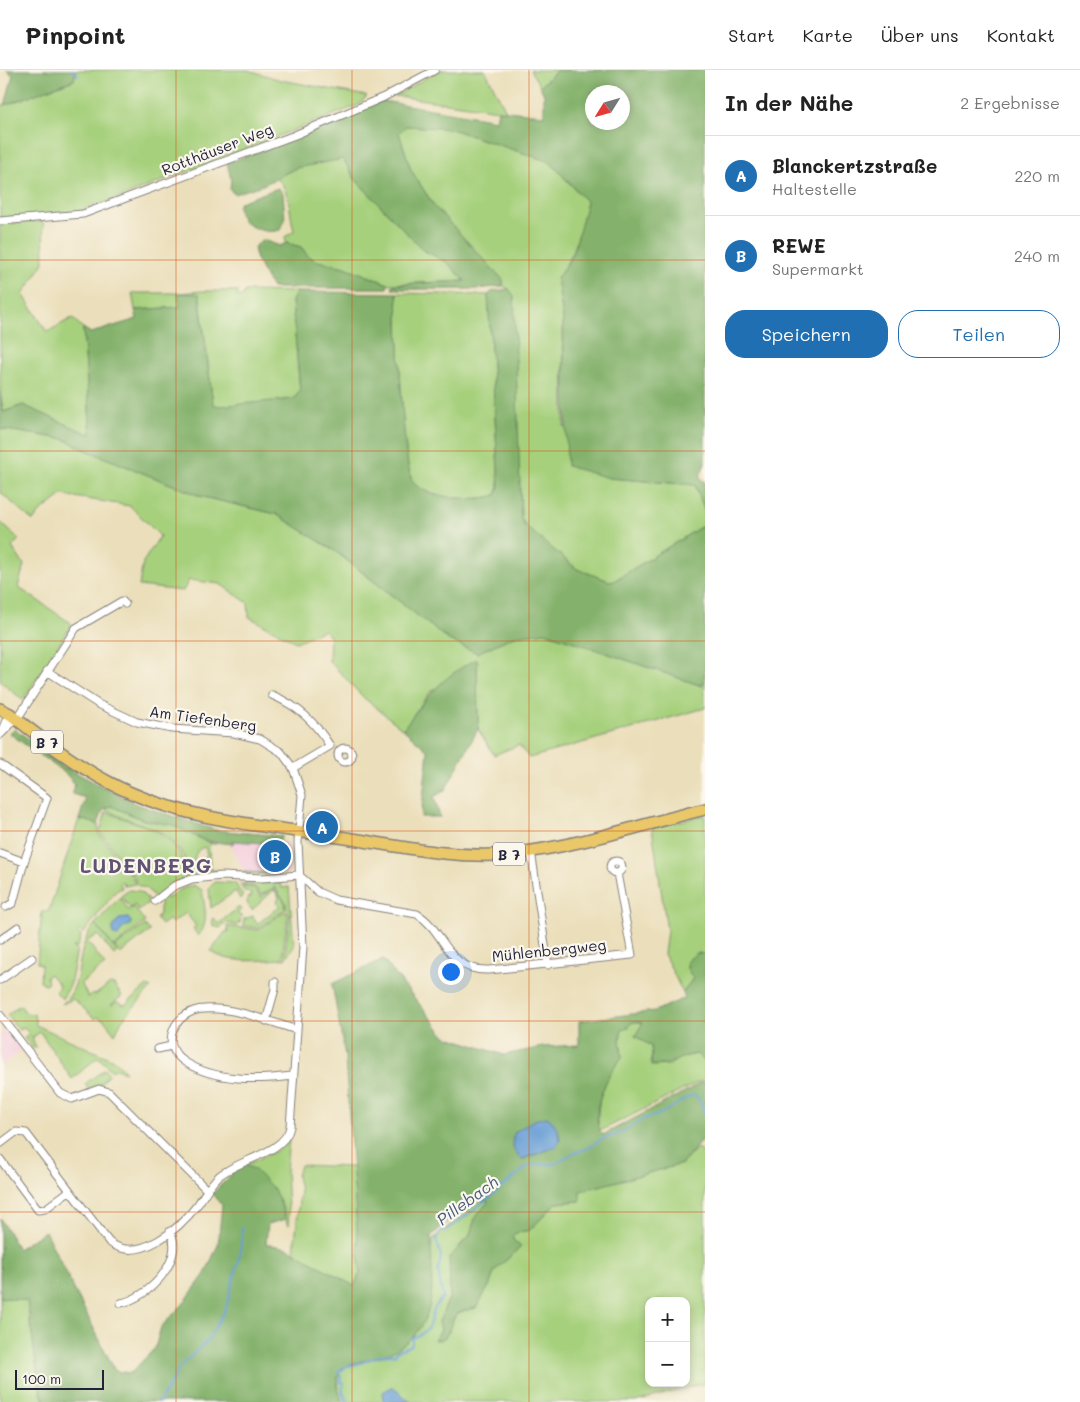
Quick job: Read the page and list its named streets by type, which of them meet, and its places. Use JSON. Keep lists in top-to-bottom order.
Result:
{
  "streets": {
    "main road": ["B 7"],
    "street": ["Rotthäuser Weg", "Am Tiefenberg", "Mühlenbergweg"]
  },
  "crossings": [
    ["Am Tiefenberg", "B 7"],
    ["Am Tiefenberg", "Mühlenbergweg"]
  ],
  "districts": ["LUDENBERG"],
  "water": ["Pillebach"],
  "scale_bar": "100 m",
  "north": "bottom left",
  "page": {
    "header": "Pinpoint",
    "nav": [
      "Start",
      "Karte",
      "Über uns",
      "Kontakt"
    ],
    "heading": ["In der Nähe", "2 Ergebnisse"],
    "list": [
      {
        "mark": "A",
        "name": "Blanckertzstraße",
        "note": "Haltestelle",
        "value": "220 m"
      },
      {
        "mark": "B",
        "name": "REWE",
        "note": "Supermarkt",
        "value": "240 m"
      }
    ],
    "buttons": ["Speichern", "Teilen"],
    "pins": ["A", "B"],
    "map_buttons": ["+", "−"],
    "scale": "100 m"
  }
}
